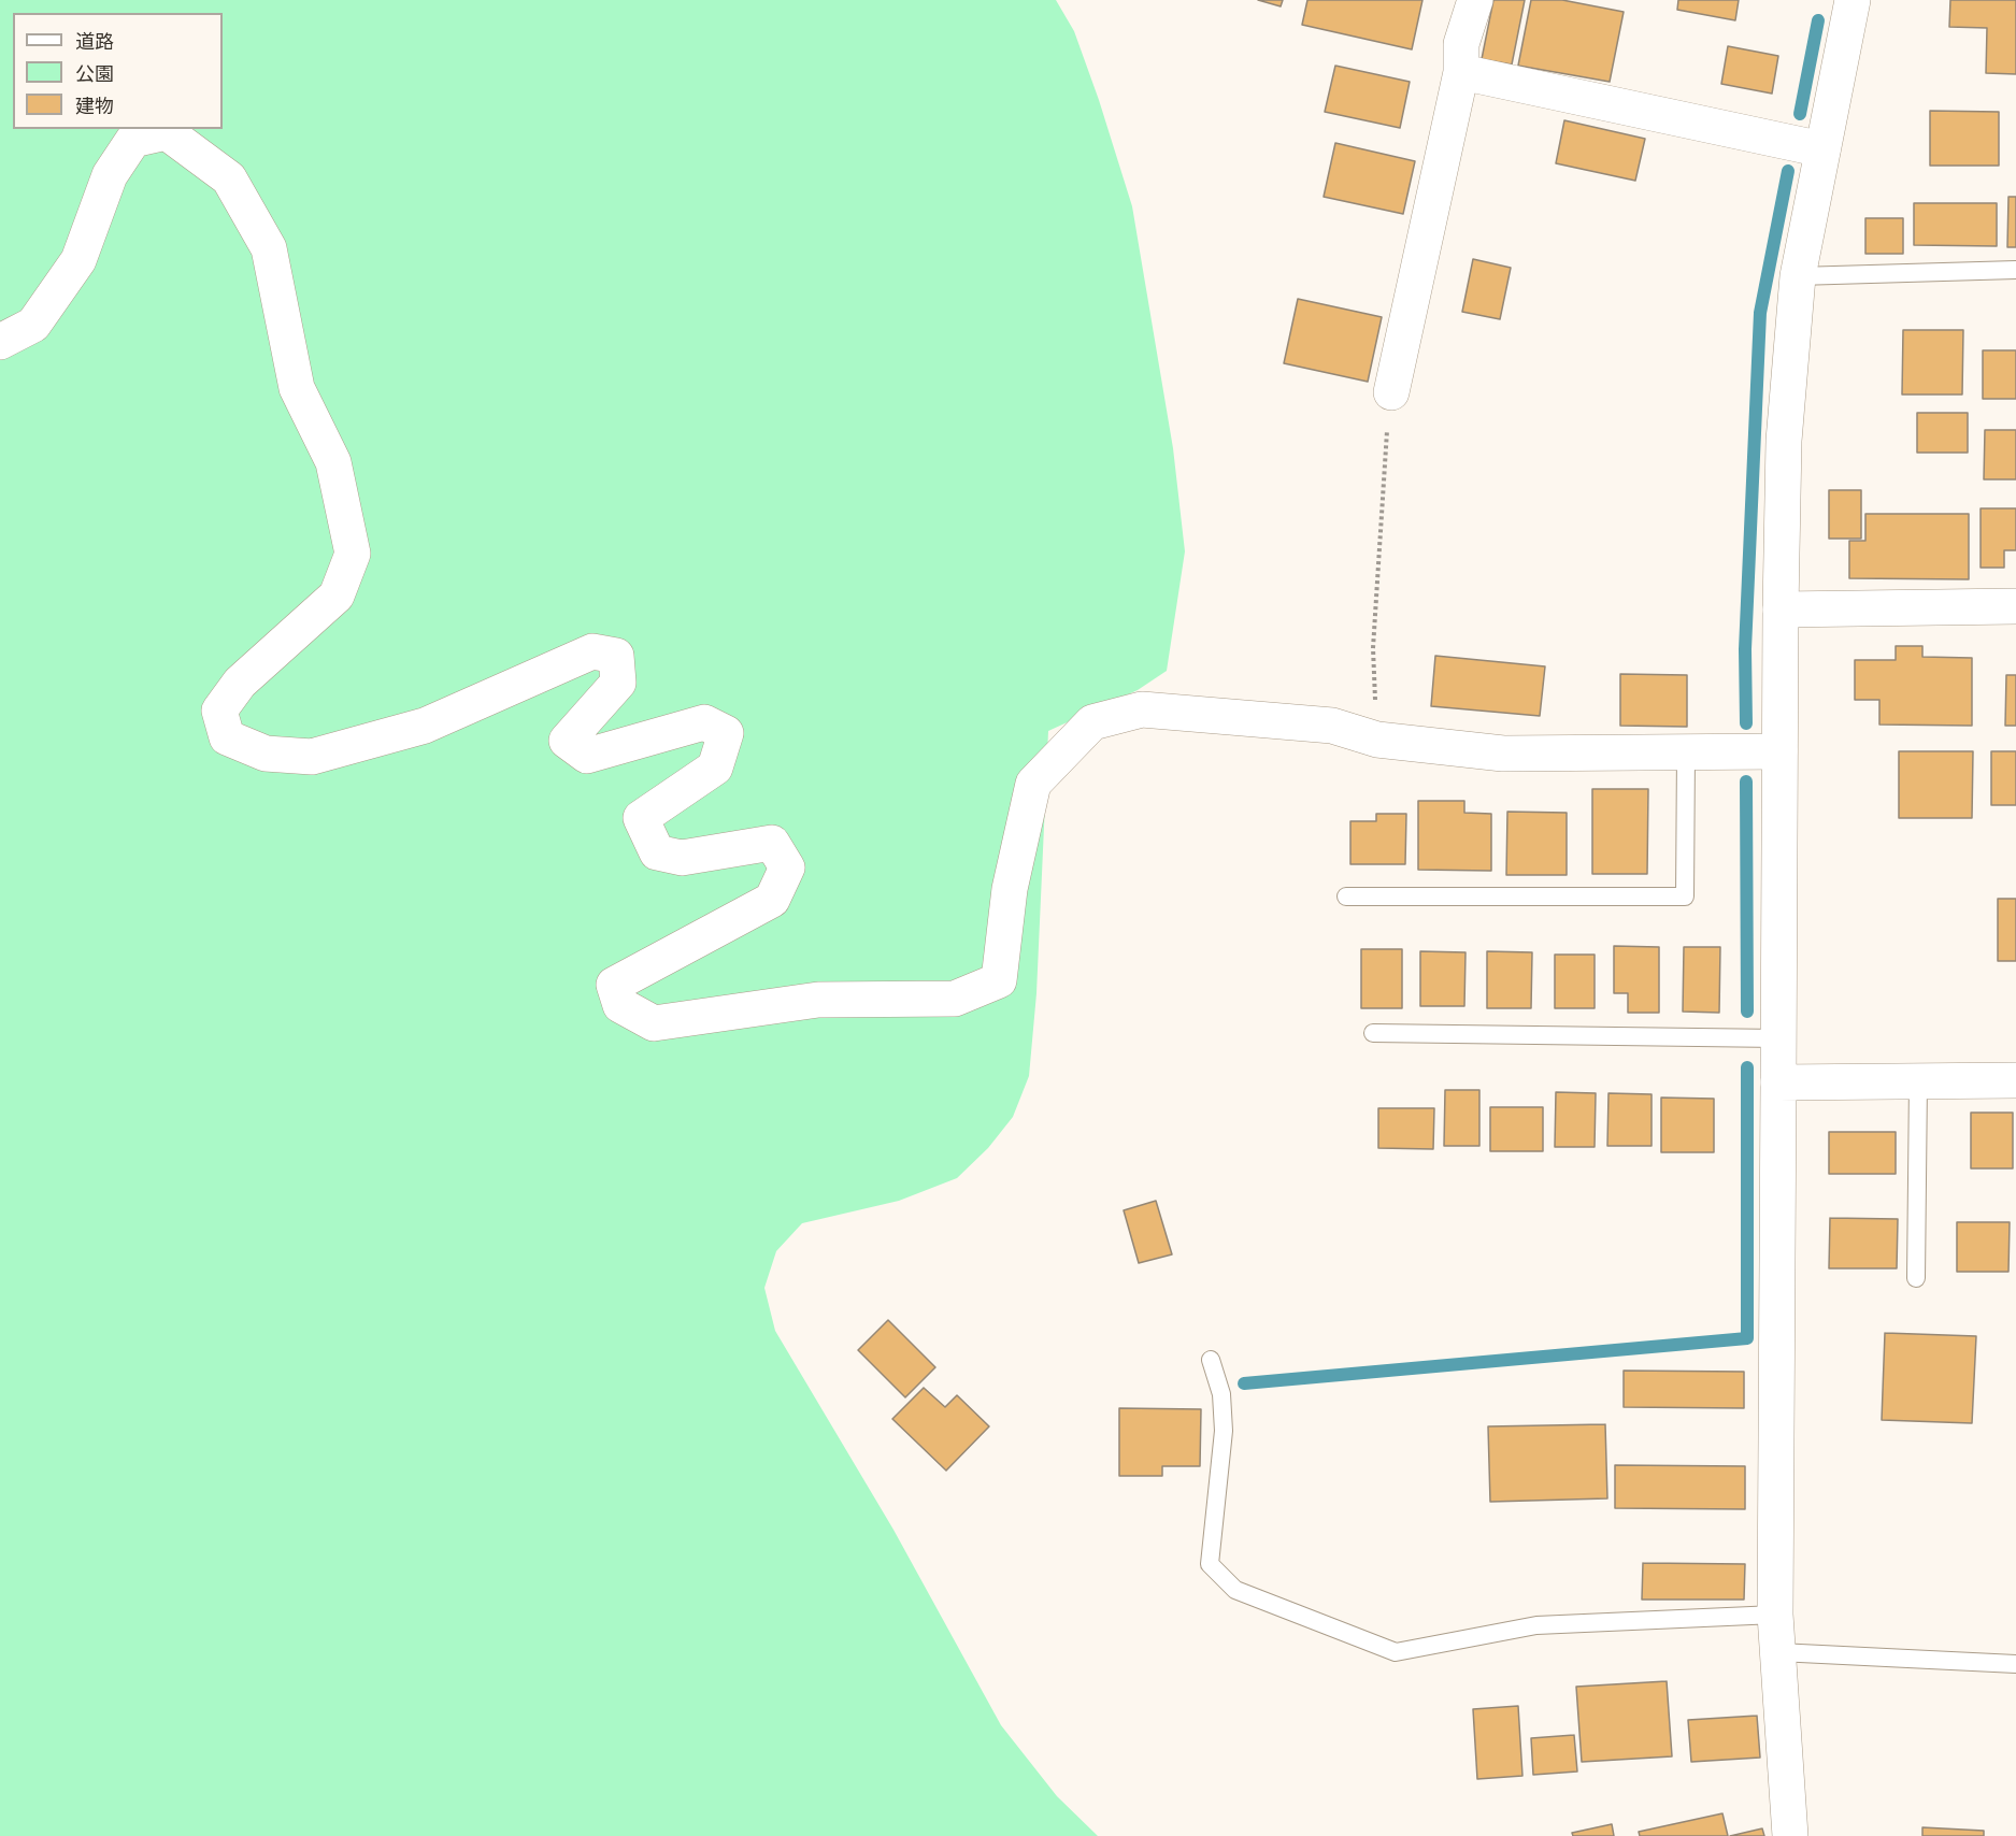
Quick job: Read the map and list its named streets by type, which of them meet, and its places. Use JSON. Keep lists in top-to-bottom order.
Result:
{
  "legend": ["道路", "公園", "建物"]
}
